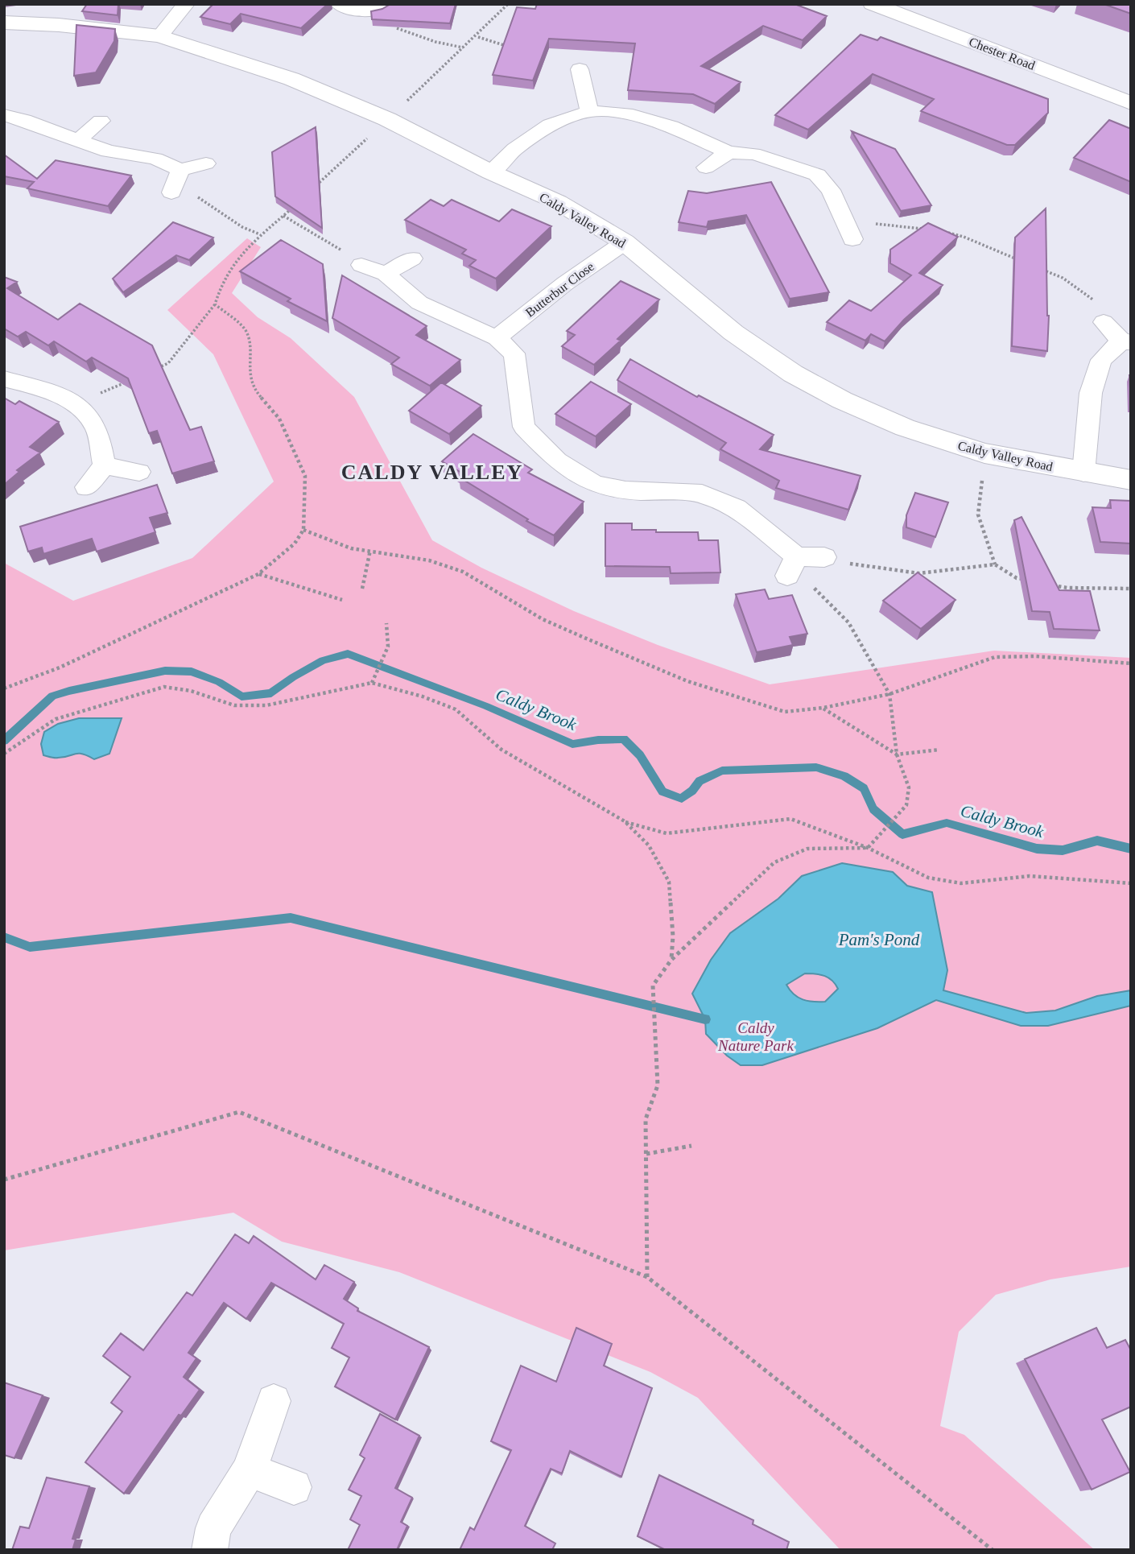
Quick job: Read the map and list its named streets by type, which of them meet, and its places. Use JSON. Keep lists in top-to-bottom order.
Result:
{
  "streets": {
    "street": ["Chester Road", "Caldy Valley Road", "Butterbur Close"]
  },
  "crossings": [
    ["Caldy Valley Road", "Butterbur Close"]
  ],
  "districts": ["CALDY VALLEY"],
  "water": ["Caldy Brook", "Pam's Pond"],
  "parks": ["Caldy Nature Park"]
}
